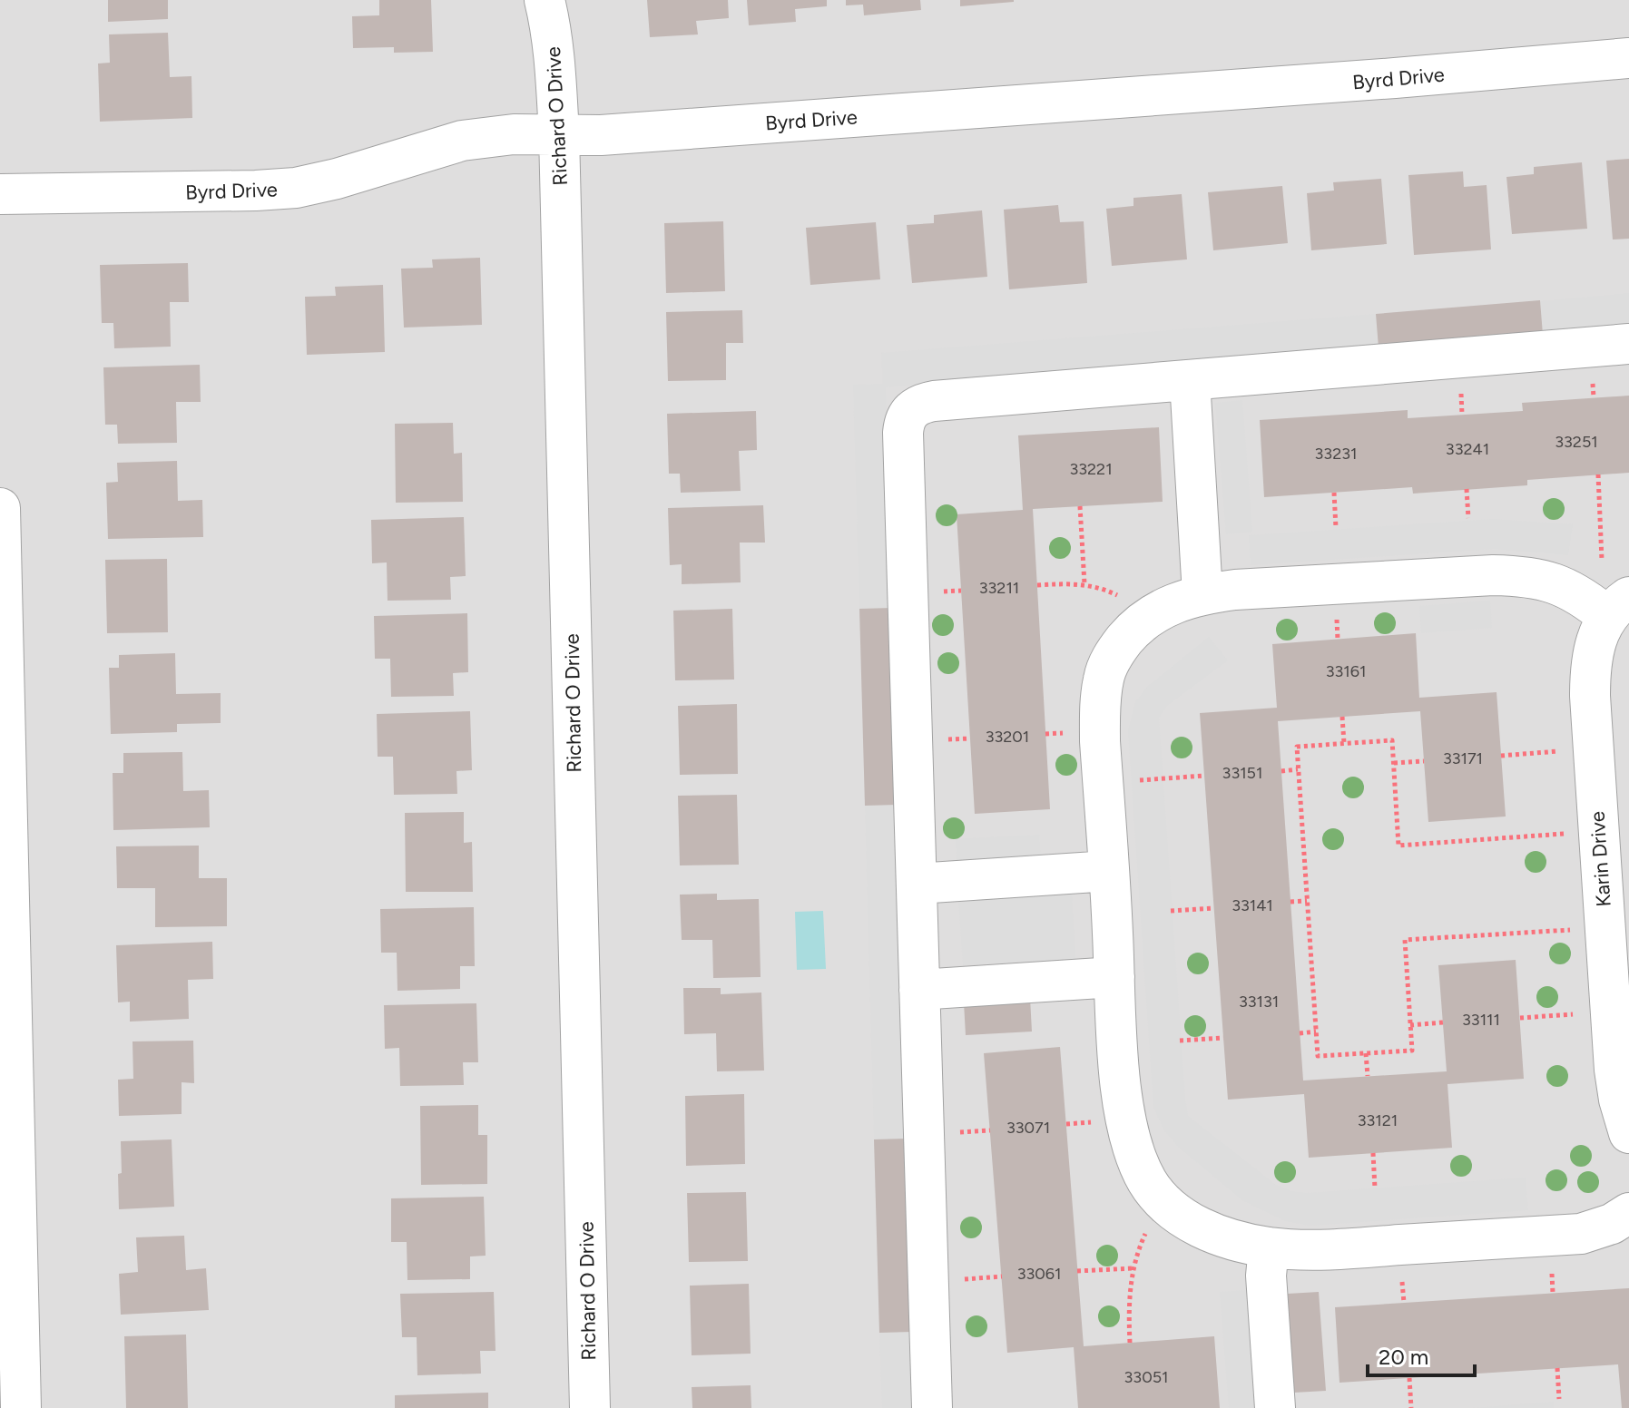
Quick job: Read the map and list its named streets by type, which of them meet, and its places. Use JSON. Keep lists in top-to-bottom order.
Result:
{
  "streets": {
    "street": ["Byrd Drive", "Richard O Drive", "Karin Drive"]
  },
  "crossings": [
    ["Byrd Drive", "Richard O Drive"]
  ],
  "house_numbers": [
    "33251",
    "33241",
    "33231",
    "33221",
    "33211",
    "33161",
    "33201",
    "33171",
    "33151",
    "33141",
    "33131",
    "33111",
    "33121",
    "33071",
    "33061",
    "33051"
  ],
  "scale_bar": "20 m"
}
